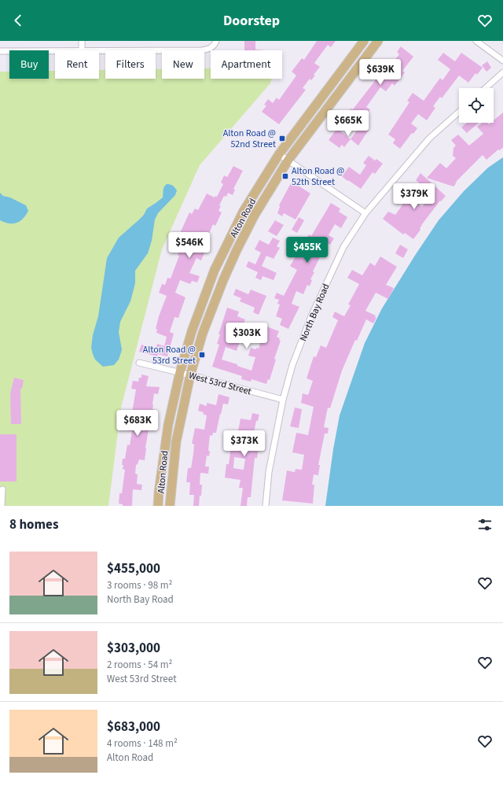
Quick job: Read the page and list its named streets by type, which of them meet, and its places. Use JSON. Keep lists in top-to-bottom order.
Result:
{
  "streets": {
    "main road": ["Alton Road"],
    "street": ["North Bay Road", "West 53rd Street"]
  },
  "crossings": [
    ["Alton Road", "West 53rd Street"],
    ["North Bay Road", "West 53rd Street"]
  ],
  "places": {
    "transit": ["Alton Road @ 52nd Street", "Alton Road @ 52th Street", "Alton Road @ 53rd Street"]
  },
  "page": {
    "header": "Doorstep",
    "chip": [
      "Buy",
      "Rent",
      "Filters",
      "New",
      "Apartment"
    ],
    "price": [
      "$639K",
      "$665K",
      "$379K",
      "$546K",
      "$455K",
      "$303K",
      "$683K",
      "$373K"
    ],
    "heading": "8 homes",
    "list": [
      {
        "name": "$455,000",
        "note": "3 rooms · 98 m² · North Bay Road"
      },
      {
        "name": "$303,000",
        "note": "2 rooms · 54 m² · West 53rd Street"
      },
      {
        "name": "$683,000",
        "note": "4 rooms · 148 m² · Alton Road"
      }
    ]
  }
}
